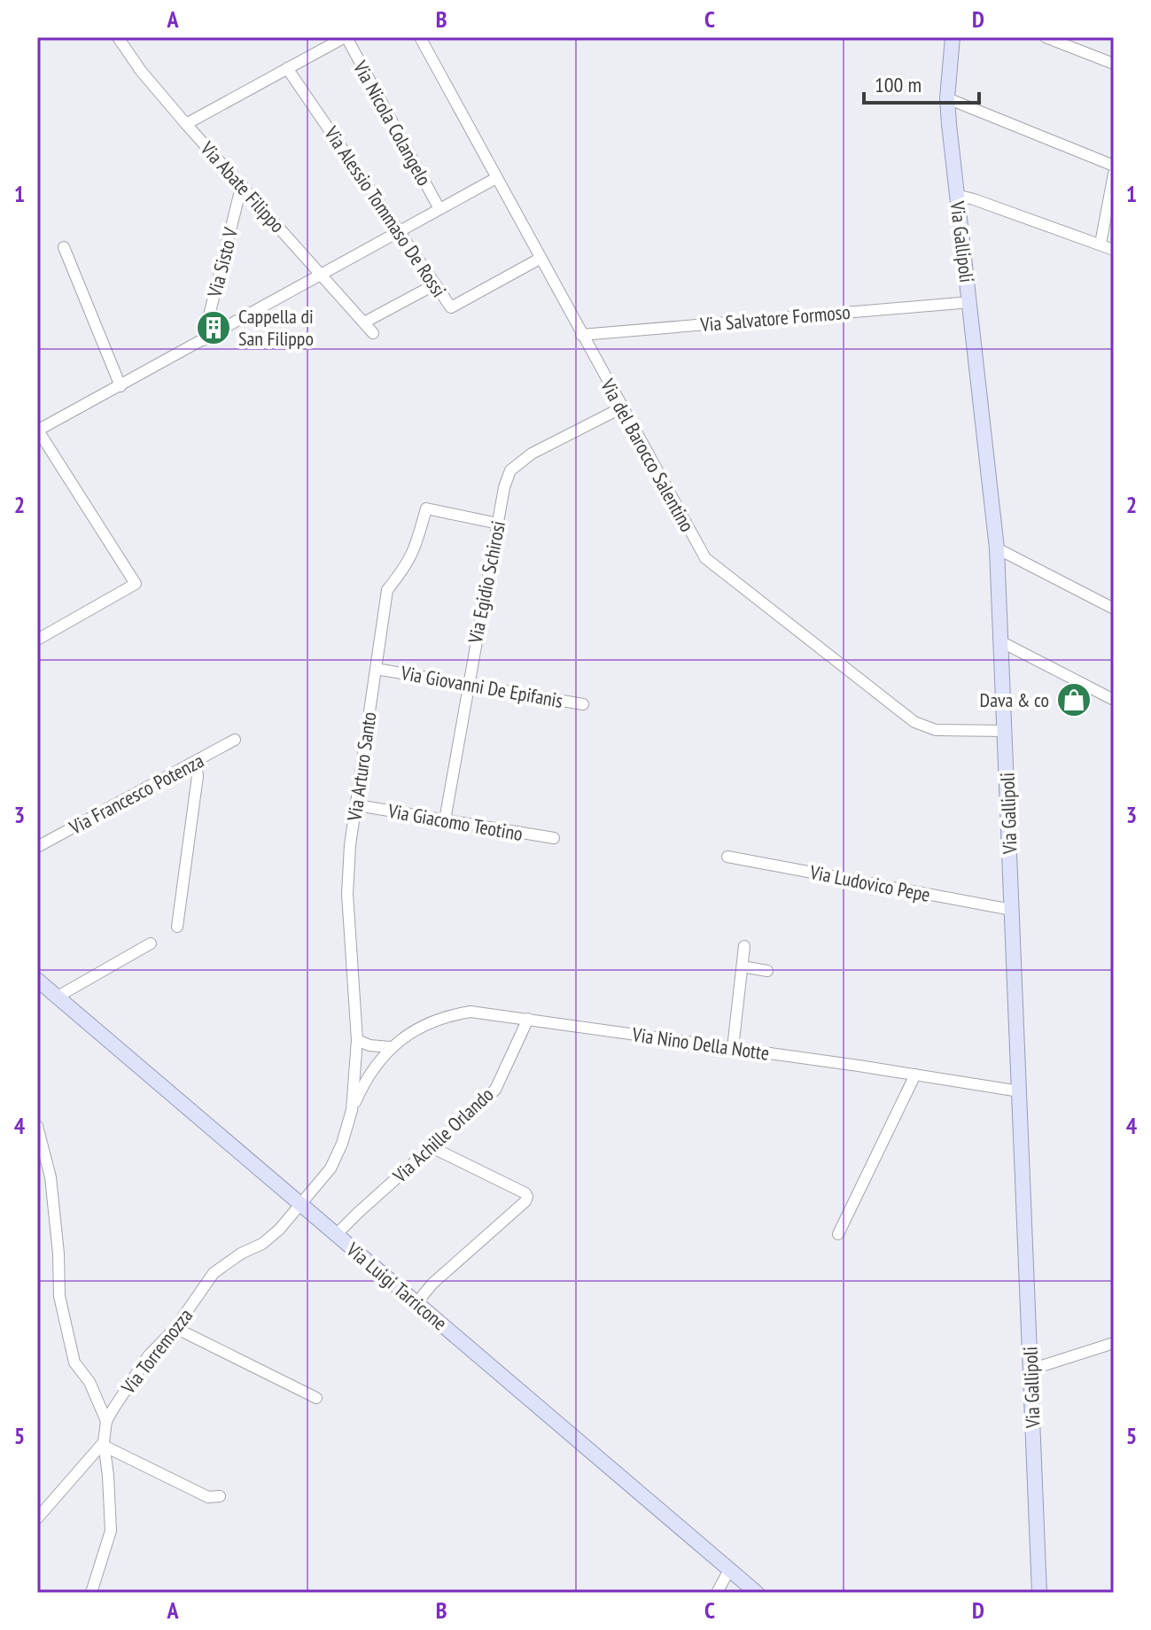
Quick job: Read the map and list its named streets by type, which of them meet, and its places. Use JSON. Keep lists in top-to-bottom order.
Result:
{
  "streets": {
    "main road": ["Via Gallipoli", "Via Luigi Tarricone"],
    "street": [
      "Via Nicola Colangelo",
      "Via Abate Filippo",
      "Via Alessio Tommaso De Rossi",
      "Via Sisto V",
      "Via Salvatore Formoso",
      "Via del Barocco Salentino",
      "Via Egidio Schirosi",
      "Via Giovanni De Epifanis",
      "Via Arturo Santo",
      "Via Francesco Potenza",
      "Via Giacomo Teotino",
      "Via Ludovico Pepe",
      "Via Nino Della Notte",
      "Via Achille Orlando",
      "Via Torremozza"
    ]
  },
  "crossings": [
    ["Via Abate Filippo", "Via Sisto V"],
    ["Via Alessio Tommaso De Rossi", "Via del Barocco Salentino"],
    ["Via Gallipoli", "Via Salvatore Formoso"],
    ["Via Gallipoli", "Via del Barocco Salentino"],
    ["Via Gallipoli", "Via Ludovico Pepe"],
    ["Via Gallipoli", "Via Nino Della Notte"],
    ["Via Salvatore Formoso", "Via del Barocco Salentino"],
    ["Via del Barocco Salentino", "Via Egidio Schirosi"],
    ["Via Egidio Schirosi", "Via Giovanni De Epifanis"],
    ["Via Egidio Schirosi", "Via Arturo Santo"],
    ["Via Egidio Schirosi", "Via Giacomo Teotino"],
    ["Via Giovanni De Epifanis", "Via Arturo Santo"],
    ["Via Arturo Santo", "Via Giacomo Teotino"],
    ["Via Arturo Santo", "Via Nino Della Notte"],
    ["Via Arturo Santo", "Via Luigi Tarricone"],
    ["Via Arturo Santo", "Via Torremozza"],
    ["Via Nino Della Notte", "Via Achille Orlando"],
    ["Via Achille Orlando", "Via Luigi Tarricone"],
    ["Via Luigi Tarricone", "Via Torremozza"]
  ],
  "places": {
    "building": ["Cappella di San Filippo"],
    "shop": ["Dava & co"]
  },
  "scale_bar": "100 m",
  "grid": {
    "columns": [
      "A",
      "B",
      "C",
      "D"
    ],
    "rows": [
      "1",
      "2",
      "3",
      "4",
      "5"
    ]
  }
}
